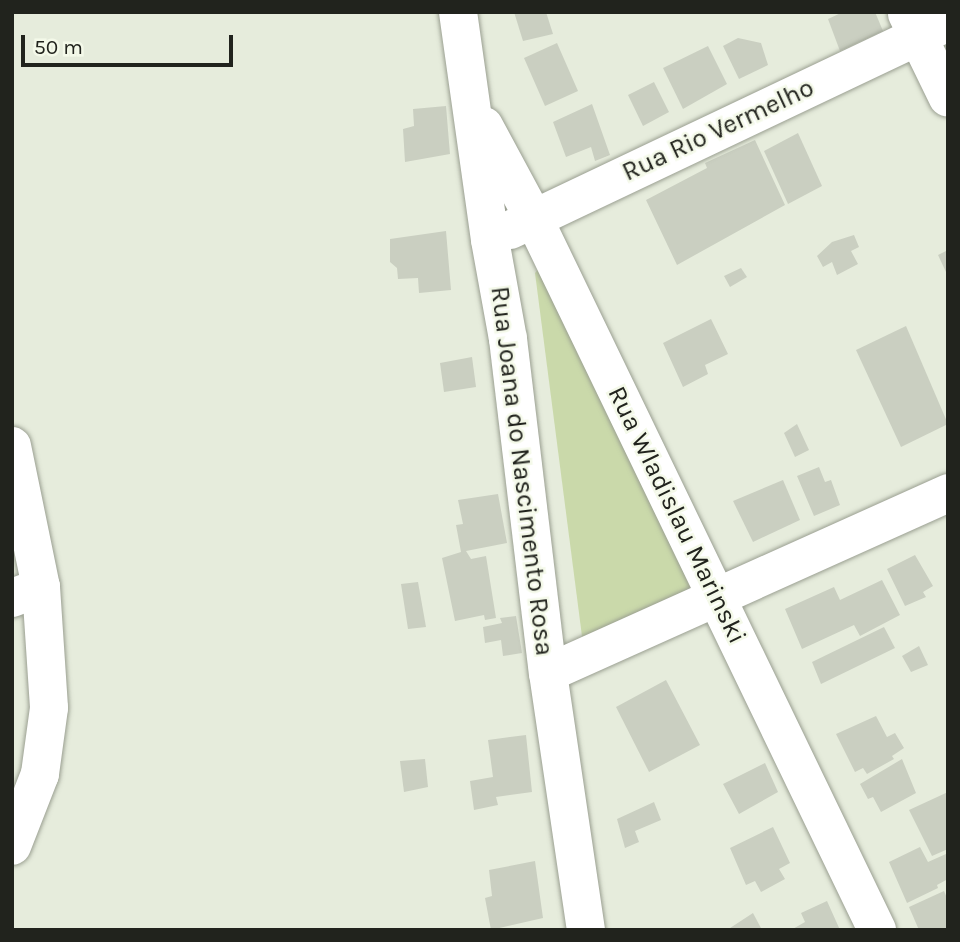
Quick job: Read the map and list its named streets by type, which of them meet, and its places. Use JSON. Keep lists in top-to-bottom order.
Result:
{
  "streets": {
    "street": ["Rua Rio Vermelho", "Rua Joana do Nascimento Rosa", "Rua Wladislau Marinski"]
  },
  "crossings": [
    ["Rua Rio Vermelho", "Rua Joana do Nascimento Rosa"],
    ["Rua Rio Vermelho", "Rua Wladislau Marinski"],
    ["Rua Joana do Nascimento Rosa", "Rua Wladislau Marinski"]
  ],
  "scale_bar": "50 m"
}
